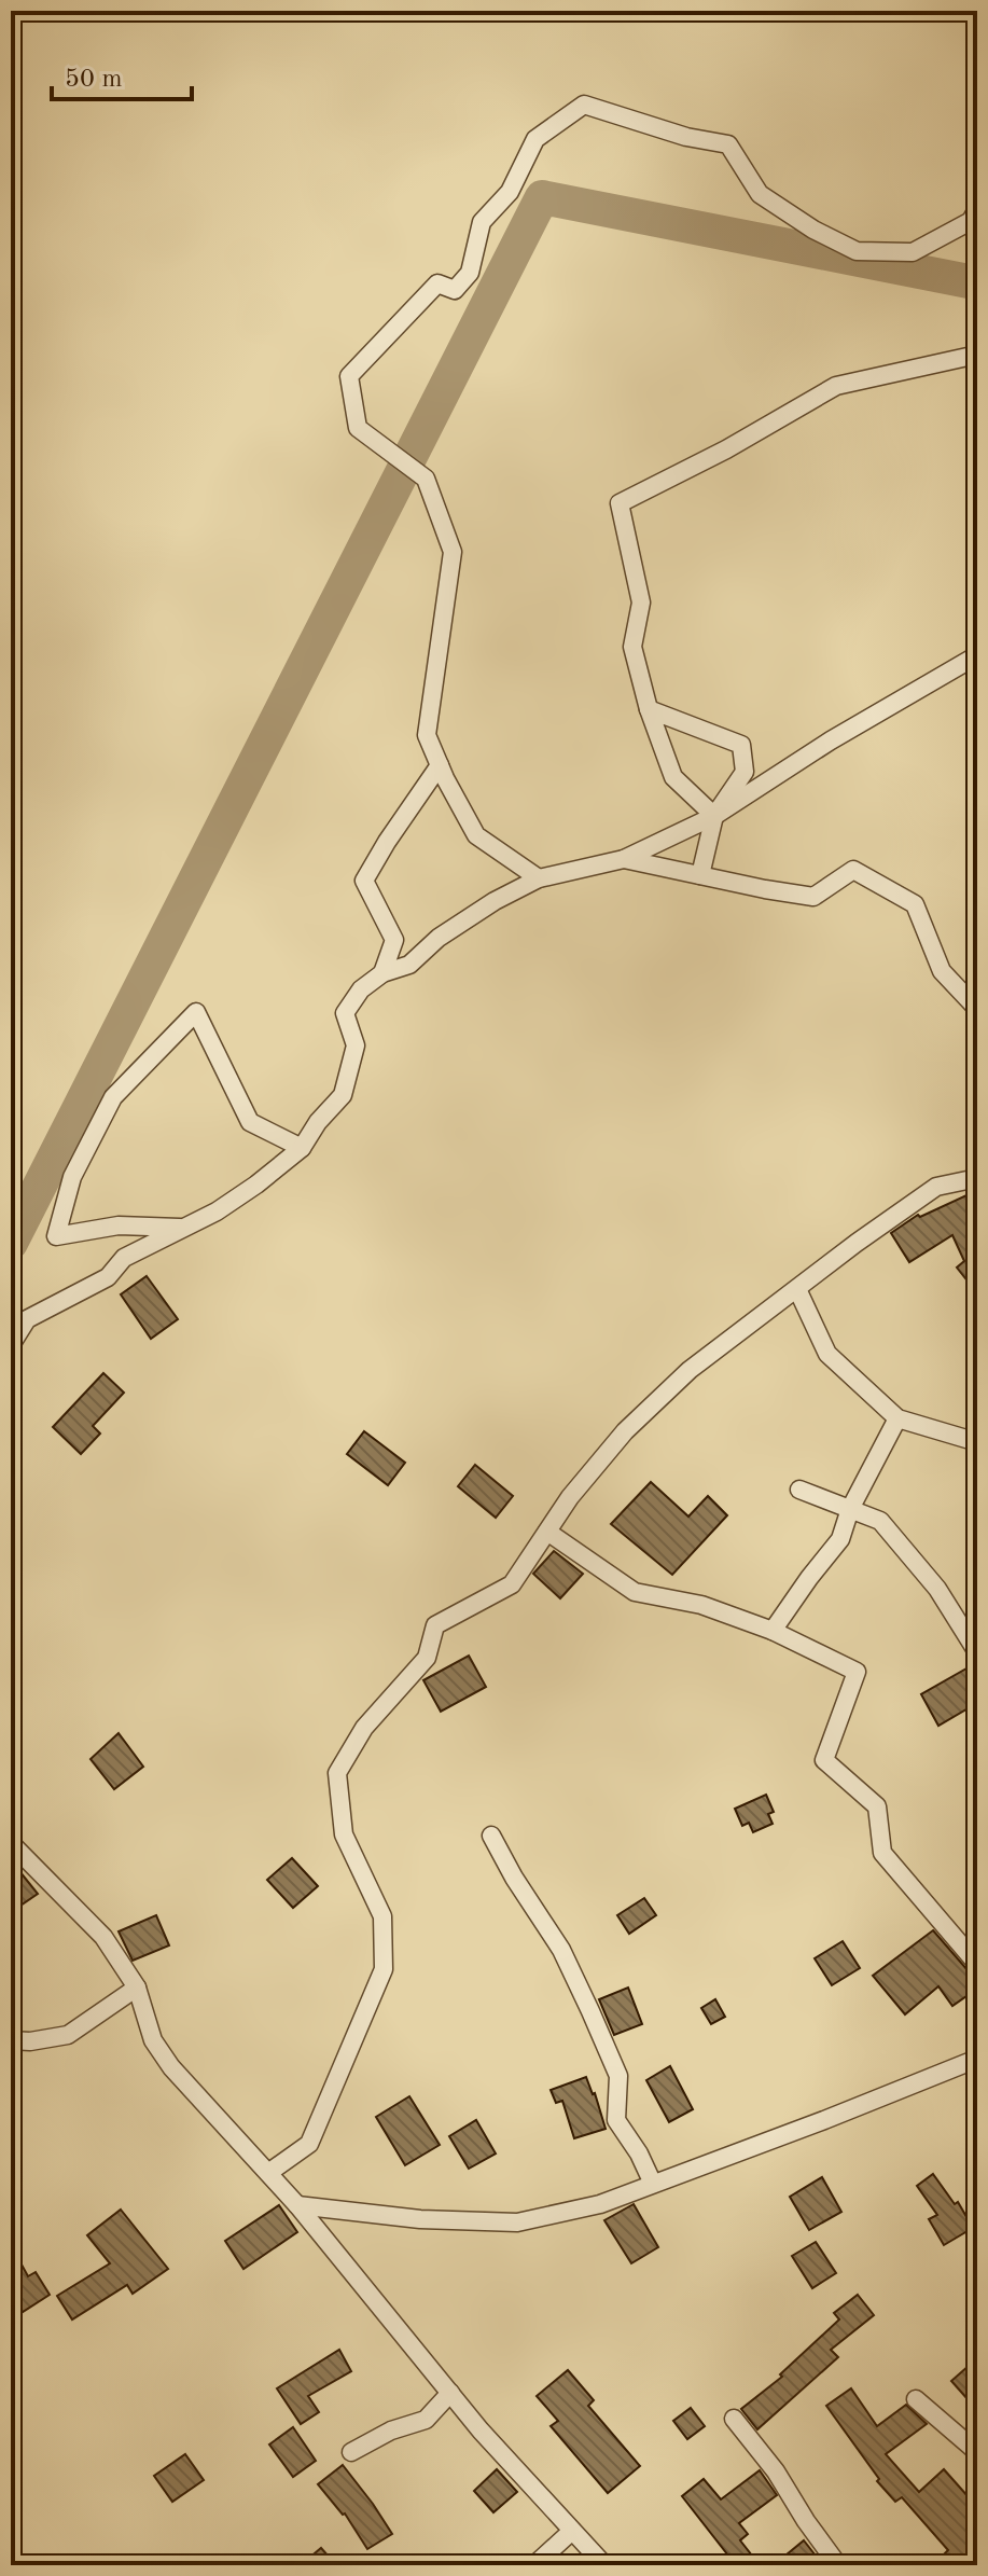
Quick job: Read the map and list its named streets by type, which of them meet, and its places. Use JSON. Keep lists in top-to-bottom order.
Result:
{
  "scale_bar": "50 m"
}
